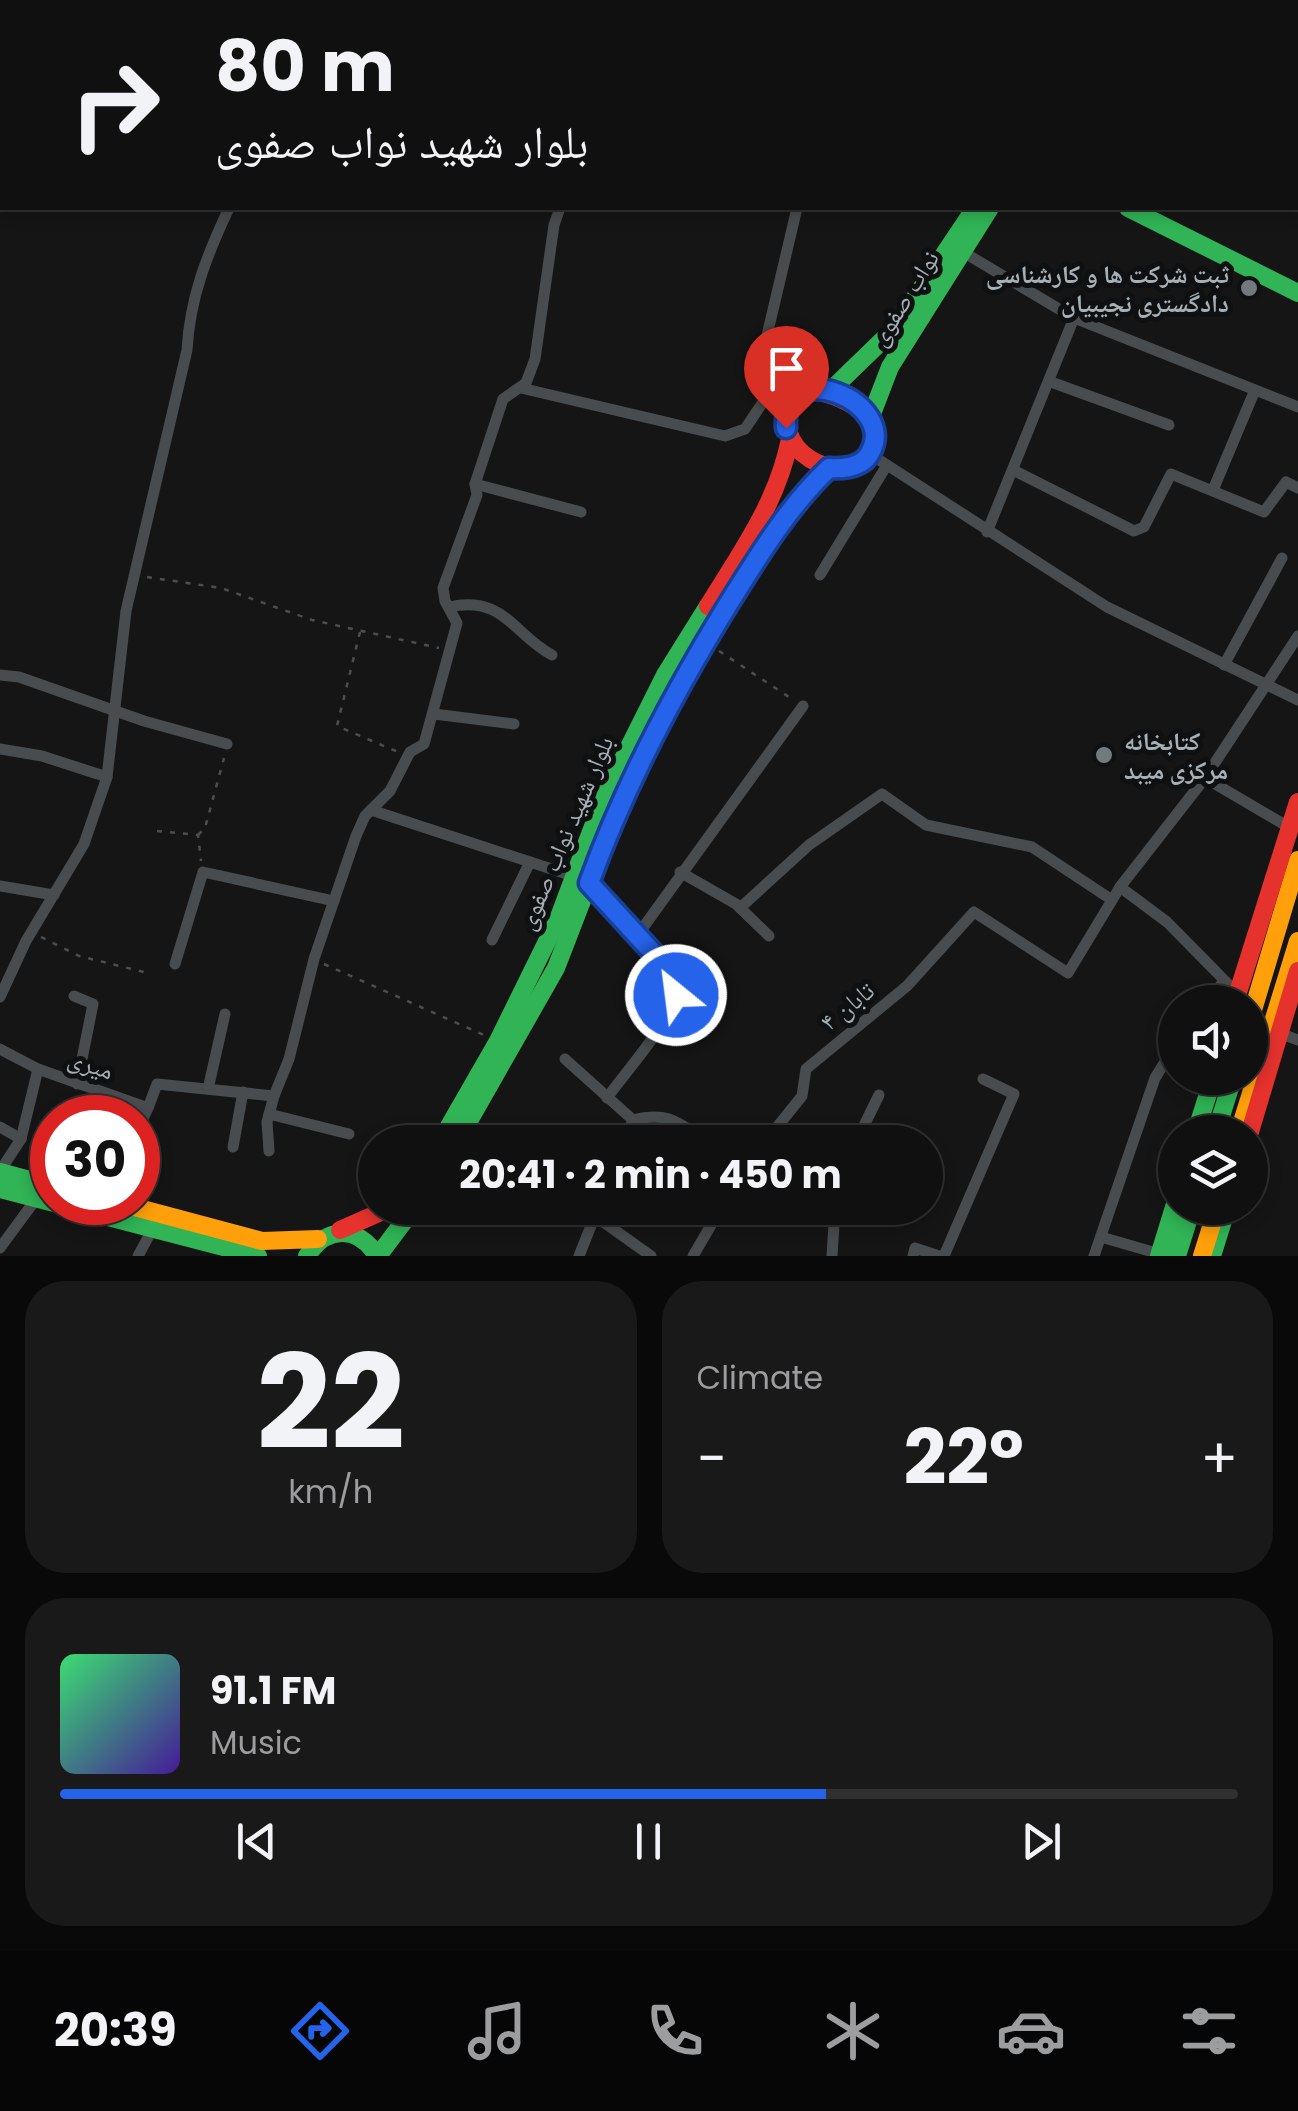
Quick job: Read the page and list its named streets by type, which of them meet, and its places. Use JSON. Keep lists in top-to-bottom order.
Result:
{
  "streets": {
    "main road": ["نواب صفوی", "بلوار شهید نواب صفوی"],
    "street": ["تابان ۴", "میری"]
  },
  "crossings": [
    ["نواب صفوی", "بلوار شهید نواب صفوی"]
  ],
  "places": ["ثبت شرکت ها و کارشناسی دادگستری نجیبیان", "کتابخانه مرکزی میبد"],
  "page": {
    "turn": ["80 m", "بلوار شهید نواب صفوی"],
    "limit": "30",
    "trip": "20:41 · 2 min · 450 m",
    "tile": [
      ["22", "km/h"],
      "Climate"
    ],
    "heat": ["−", "22°", "+"],
    "song": ["91.1 FM", "Music"],
    "tabs": "20:39"
  }
}
